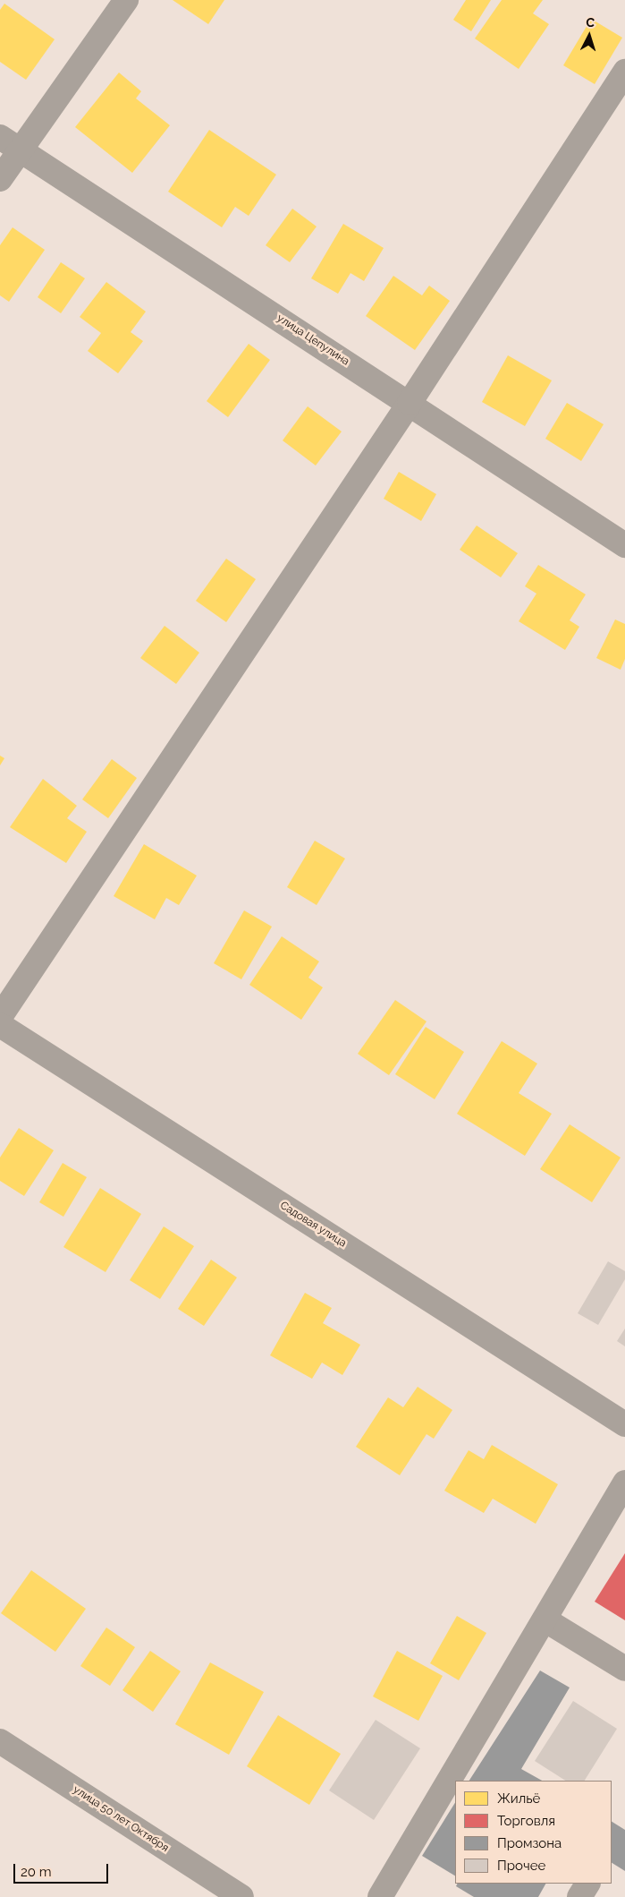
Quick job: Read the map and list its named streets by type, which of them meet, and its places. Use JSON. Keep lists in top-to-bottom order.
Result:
{
  "streets": {
    "street": ["улица Цепулина", "Садовая улица", "улица 50 лет Октября"]
  },
  "legend": [
    "Жильё",
    "Торговля",
    "Промзона",
    "Прочее"
  ],
  "scale_bar": "20 m",
  "north": "top"
}
